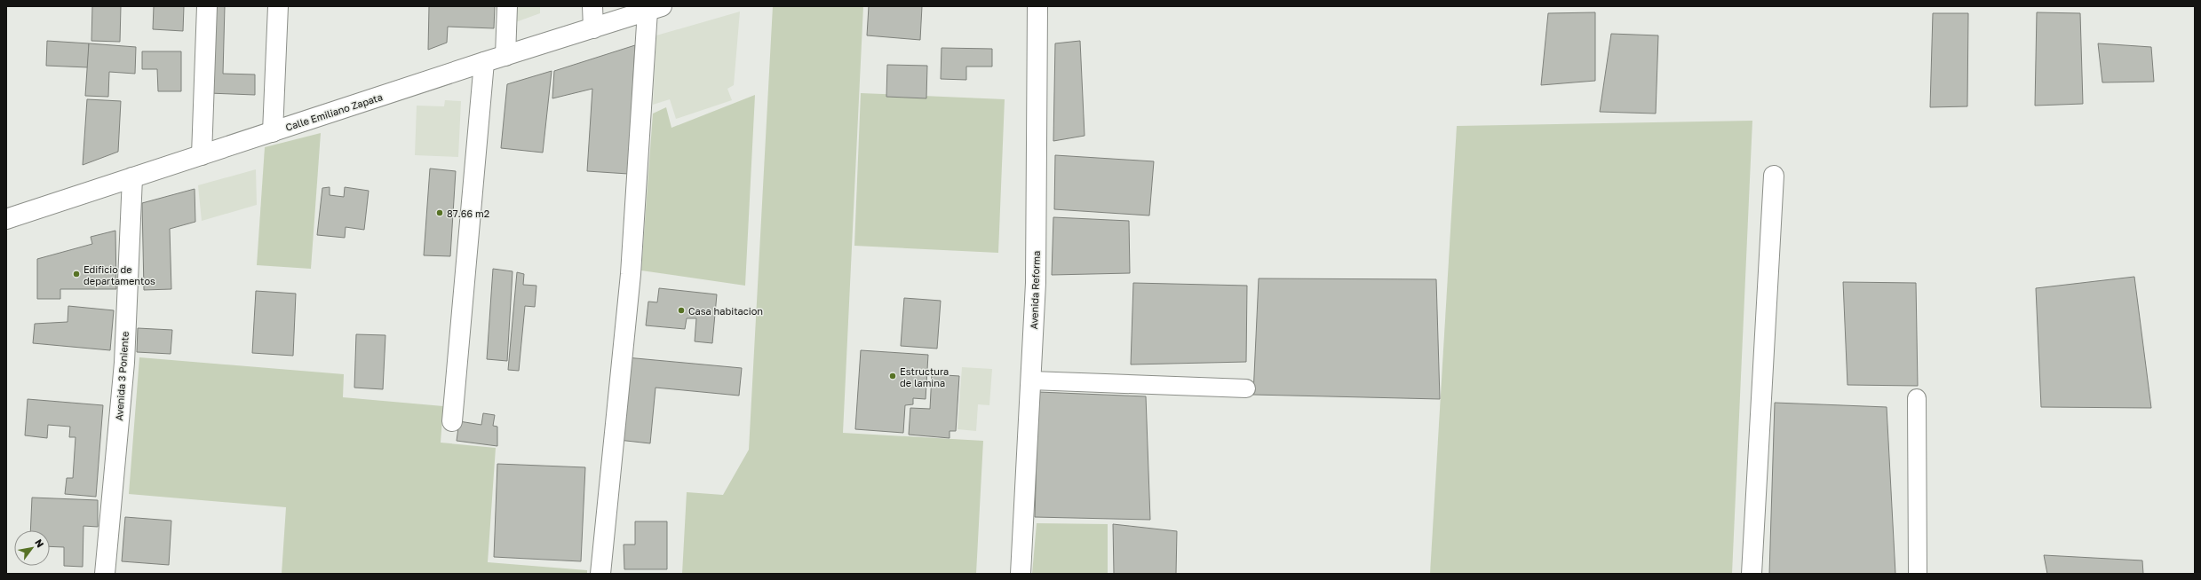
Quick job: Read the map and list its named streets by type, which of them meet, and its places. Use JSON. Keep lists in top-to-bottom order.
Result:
{
  "streets": {
    "street": ["Calle Emiliano Zapata", "Avenida Reforma", "Avenida 3 Poniente"]
  },
  "crossings": [
    ["Calle Emiliano Zapata", "Avenida 3 Poniente"]
  ],
  "places": [
    "87.66 m2",
    "Edificio de departamentos",
    "Casa habitacion",
    "Estructura de lamina"
  ],
  "north": "top right"
}
